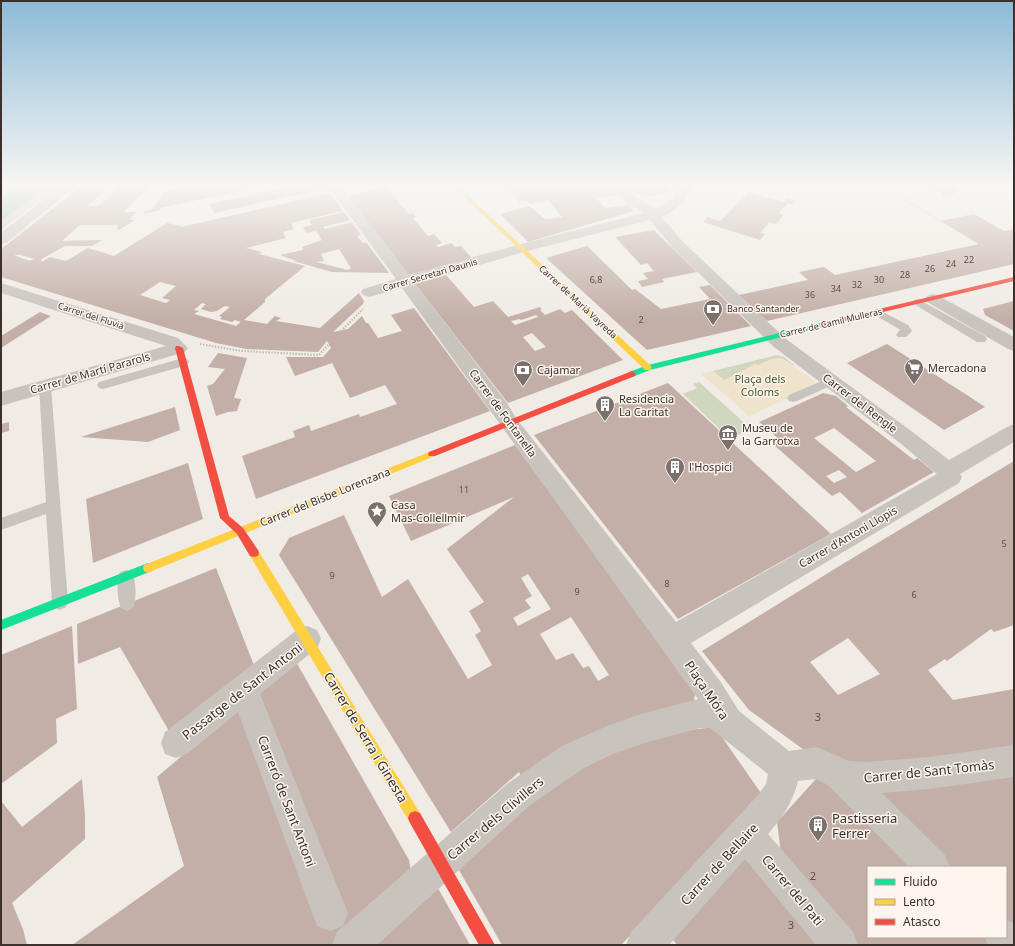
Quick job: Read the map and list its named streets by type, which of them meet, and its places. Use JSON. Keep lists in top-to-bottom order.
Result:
{
  "streets": {
    "main road": [
      "Carrer de Marià Vayreda",
      "Carrer de Camil Mulleras",
      "Carrer del Bisbe Lorenzana",
      "Carrer de Serra i Ginesta"
    ],
    "street": [
      "Carrer Secretari Daunis",
      "Carrer del Fluvià",
      "Carrer de Martí Pararols",
      "Carrer del Rengle",
      "Carrer de Fontanella",
      "Carrer d'Antoni Llopis",
      "Plaça Móra",
      "Passatge de Sant Antoni",
      "Carrer de Sant Tomàs",
      "Carreró de Sant Antoni",
      "Carrer dels Clivillers",
      "Carrer de Bellaire",
      "Carrer del Pati"
    ]
  },
  "crossings": [
    ["Carrer Secretari Daunis", "Carrer de Marià Vayreda"],
    ["Carrer Secretari Daunis", "Carrer de Fontanella"],
    ["Carrer de Marià Vayreda", "Carrer de Camil Mulleras"],
    ["Carrer de Marià Vayreda", "Carrer del Bisbe Lorenzana"],
    ["Carrer del Fluvià", "Carrer de Martí Pararols"],
    ["Carrer del Fluvià", "Carrer de Serra i Ginesta"],
    ["Carrer de Camil Mulleras", "Carrer del Rengle"],
    ["Carrer de Camil Mulleras", "Carrer del Bisbe Lorenzana"],
    ["Carrer de Martí Pararols", "Carrer de Serra i Ginesta"],
    ["Carrer del Rengle", "Carrer d'Antoni Llopis"],
    ["Carrer de Fontanella", "Carrer del Bisbe Lorenzana"],
    ["Carrer de Fontanella", "Carrer d'Antoni Llopis"],
    ["Carrer de Fontanella", "Plaça Móra"],
    ["Carrer del Bisbe Lorenzana", "Carrer de Serra i Ginesta"],
    ["Carrer d'Antoni Llopis", "Plaça Móra"],
    ["Plaça Móra", "Carrer de Sant Tomàs"],
    ["Plaça Móra", "Carrer dels Clivillers"],
    ["Plaça Móra", "Carrer de Bellaire"],
    ["Passatge de Sant Antoni", "Carrer de Serra i Ginesta"],
    ["Passatge de Sant Antoni", "Carreró de Sant Antoni"],
    ["Carrer de Serra i Ginesta", "Carrer dels Clivillers"],
    ["Carrer de Sant Tomàs", "Carrer de Bellaire"],
    ["Carreró de Sant Antoni", "Carrer dels Clivillers"],
    ["Carrer de Bellaire", "Carrer del Pati"]
  ],
  "parks": ["Plaça dels Coloms"],
  "places": {
    "bank": ["Banco Santander", "Cajamar"],
    "supermarket": ["Mercadona"],
    "building": ["Residencia La Caritat", "l'Hospici", "Pastisseria Ferrer"],
    "museum": ["Museu de la Garrotxa"],
    "place": ["Casa Mas-Collellmir"]
  },
  "house_numbers": [
    "22",
    "24",
    "26",
    "28",
    "6,8",
    "30",
    "32",
    "34",
    "36",
    "2",
    "11",
    "5",
    "9",
    "8",
    "9",
    "6",
    "3",
    "2",
    "3"
  ],
  "legend": ["Fluido", "Lento", "Atasco"]
}
